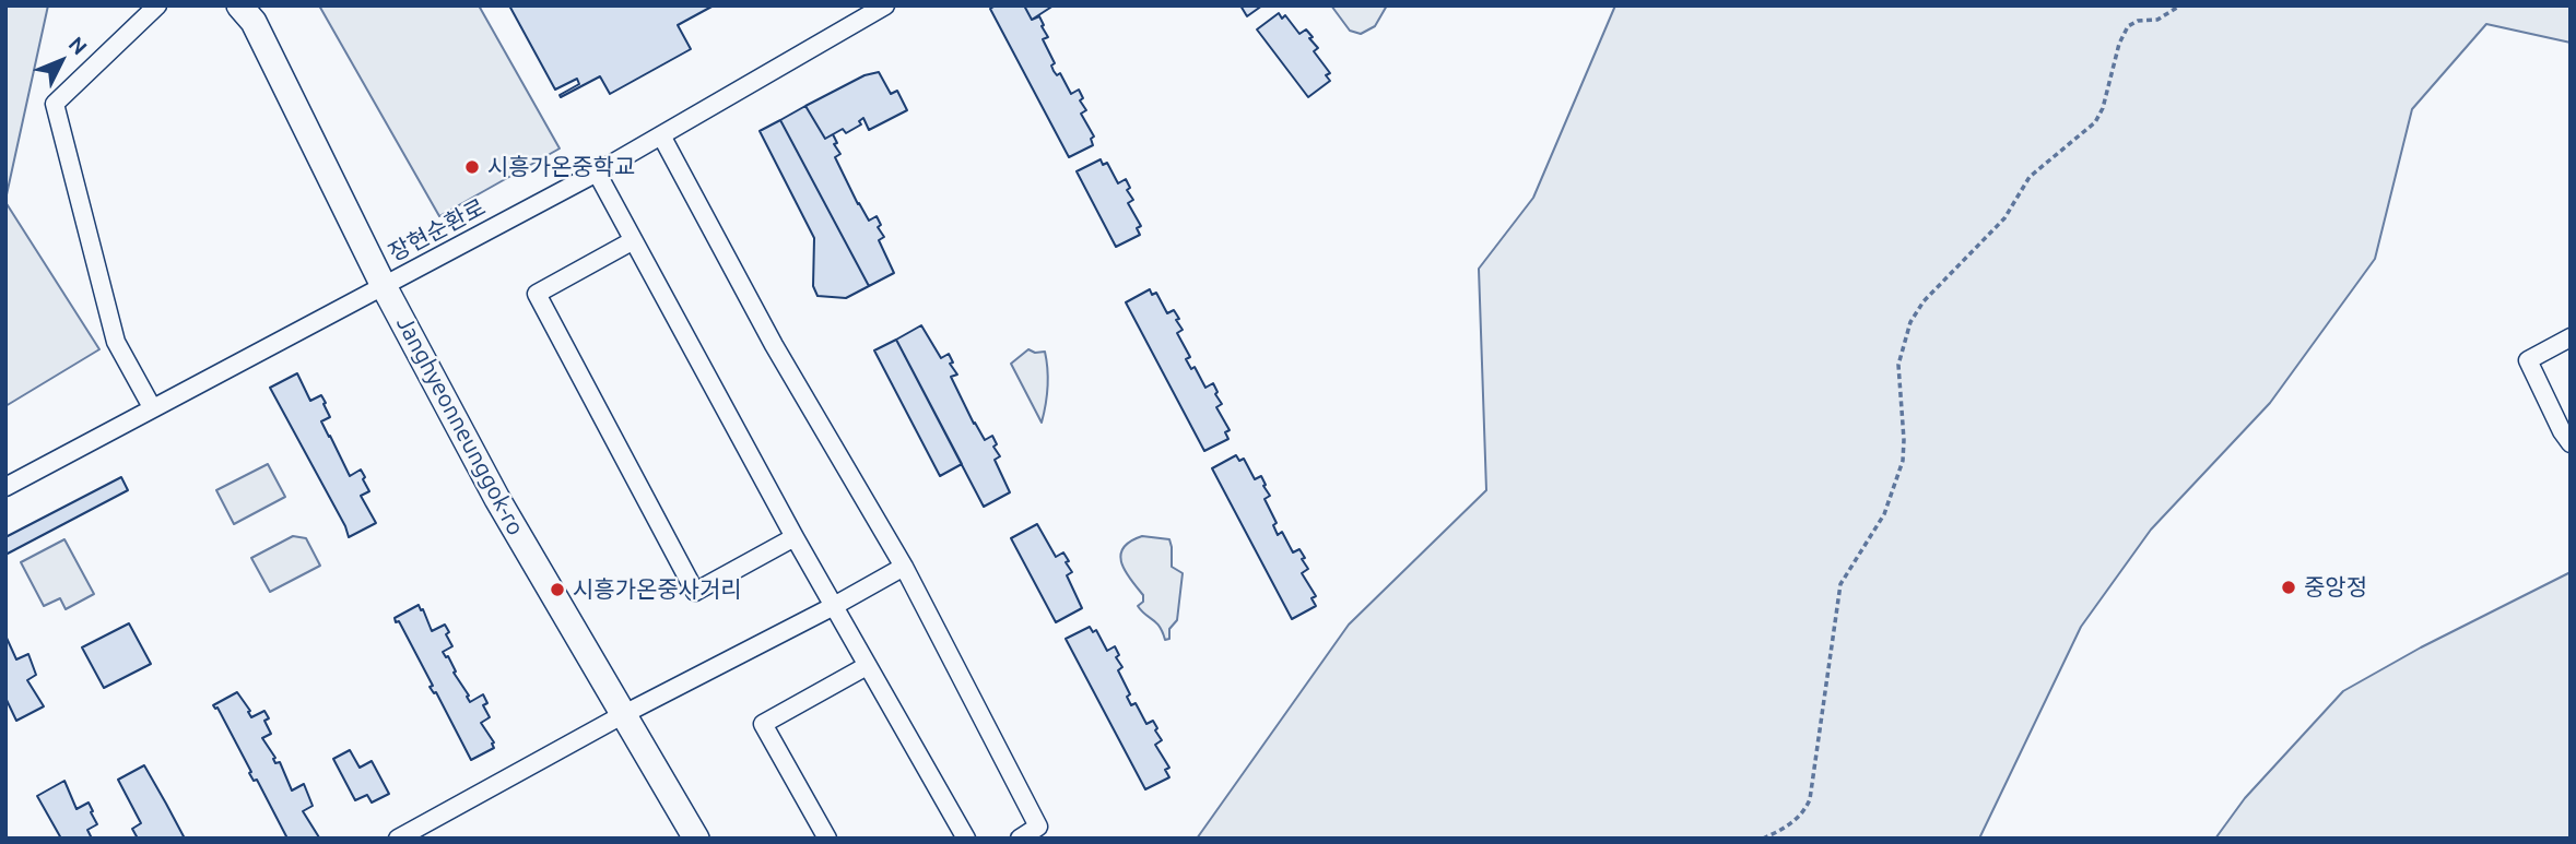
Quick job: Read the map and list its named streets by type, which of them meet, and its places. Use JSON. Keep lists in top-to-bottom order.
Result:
{
  "streets": {
    "main road": ["Janghyeonneunggok-ro"],
    "street": ["장현순환로"]
  },
  "crossings": [
    ["장현순환로", "Janghyeonneunggok-ro"]
  ],
  "places": ["시흥가온중학교", "중앙정", "시흥가온중사거리"],
  "north": "top right"
}
